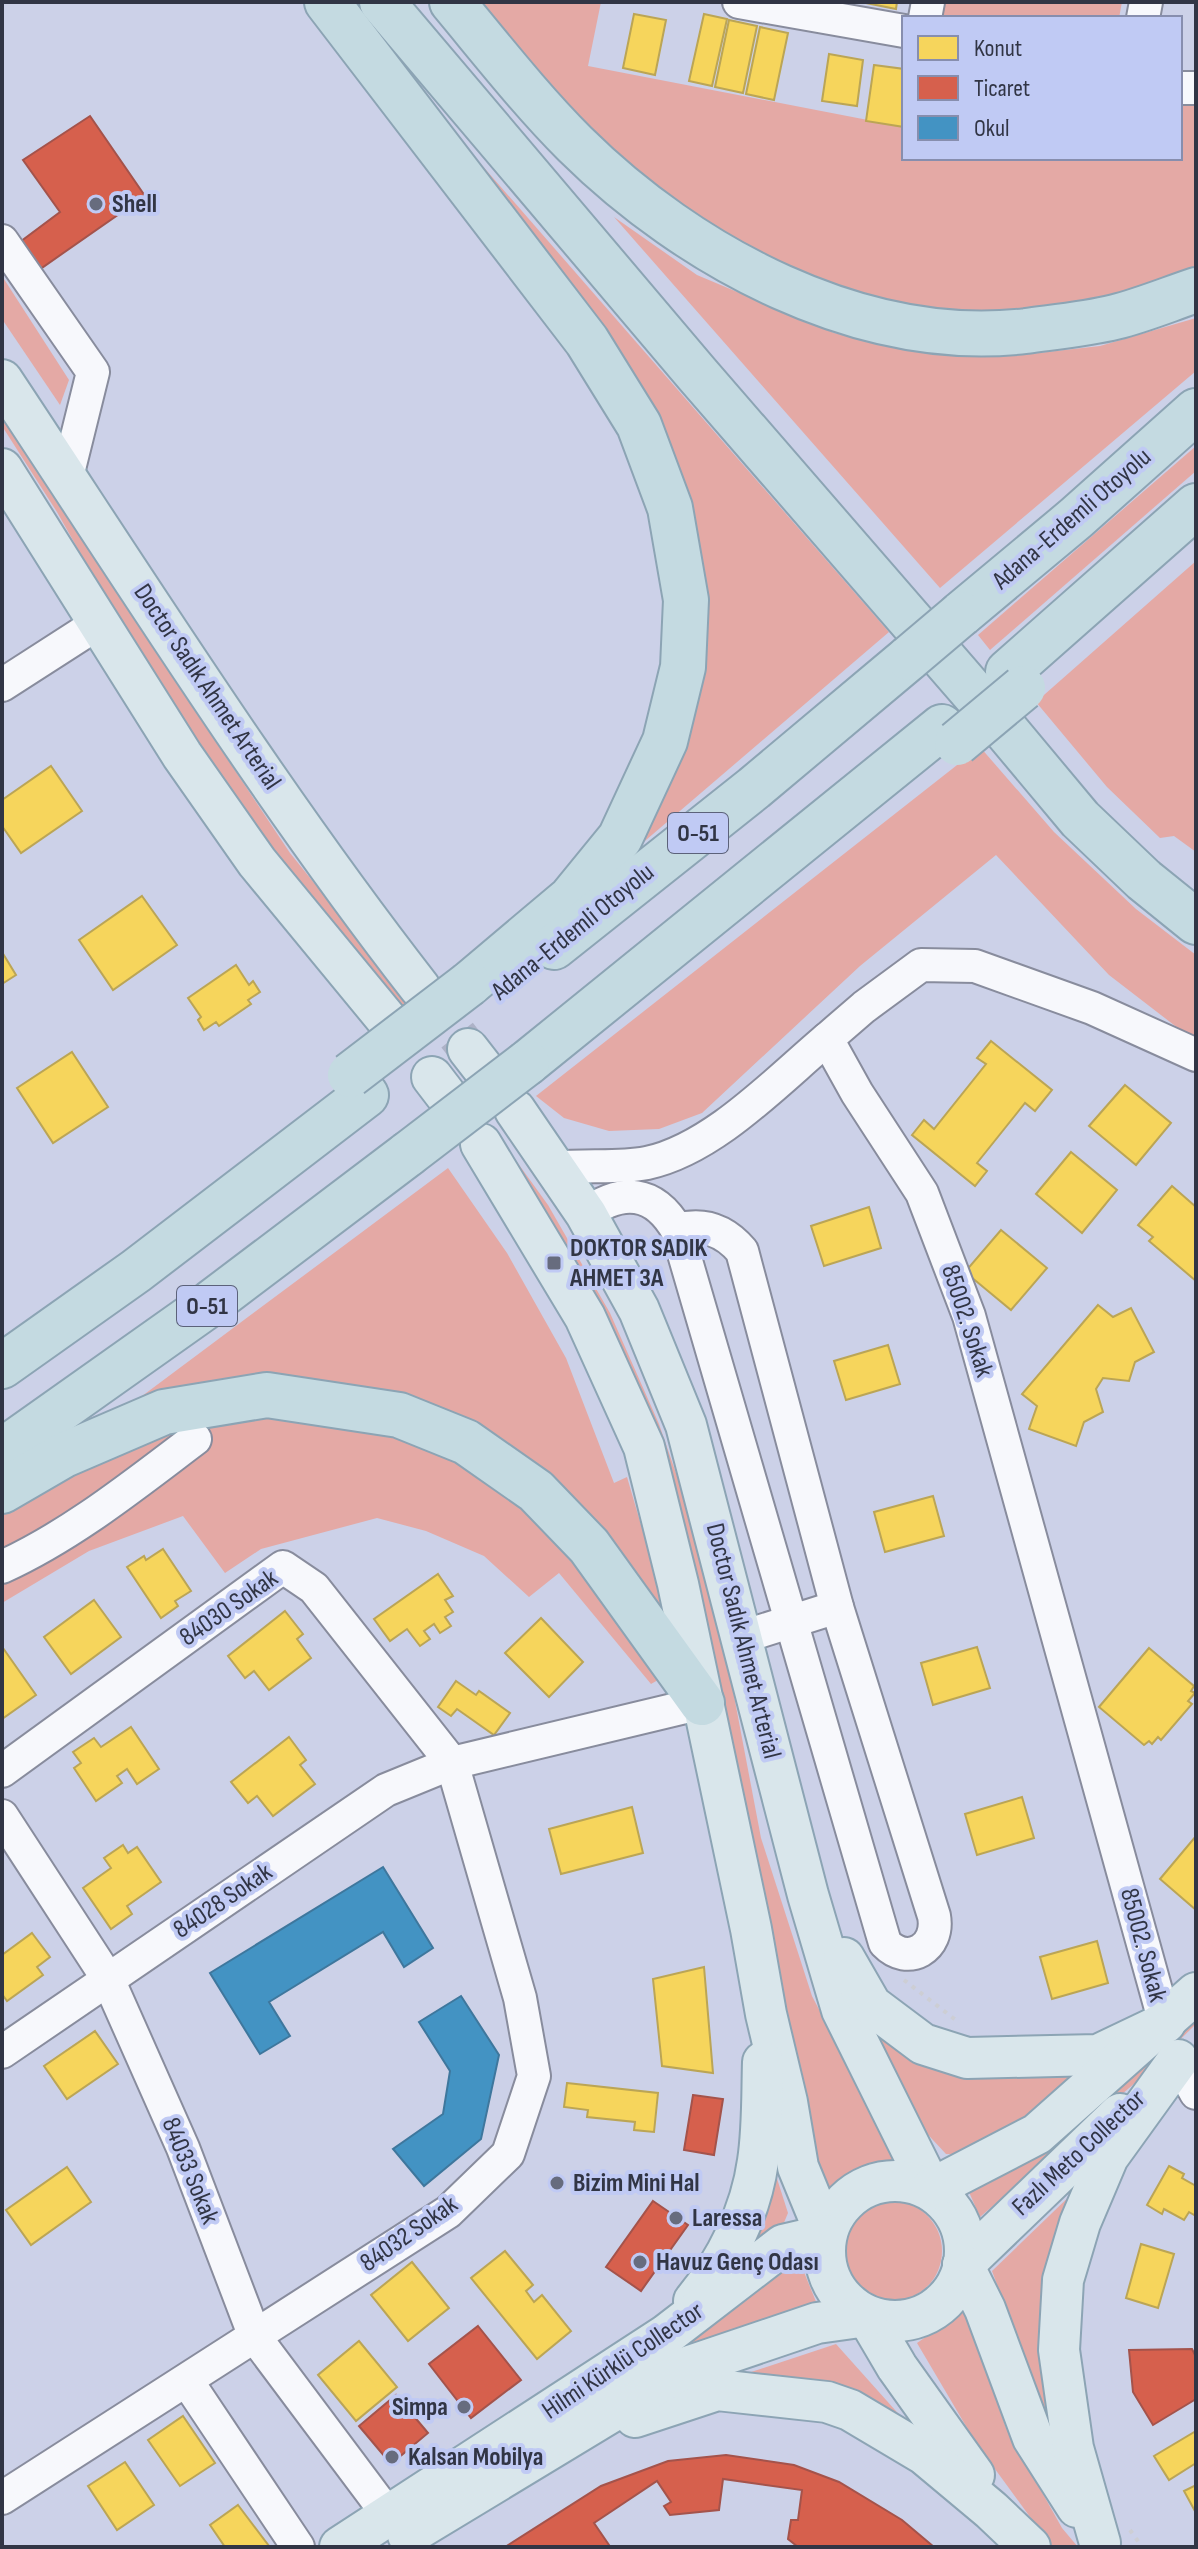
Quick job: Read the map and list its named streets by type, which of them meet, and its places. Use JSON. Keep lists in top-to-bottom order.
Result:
{
  "streets": {
    "highway": ["Adana-Erdemli Otoyolu", "O-51"],
    "main road": ["Doctor Sadık Ahmet Arterial", "Fazlı Meto Collector", "Hilmi Kürklü Collector"],
    "street": [
      "85002. Sokak",
      "84030 Sokak",
      "84028 Sokak",
      "84033 Sokak",
      "84032 Sokak"
    ]
  },
  "crossings": [
    ["Doctor Sadık Ahmet Arterial", "84028 Sokak"],
    ["Doctor Sadık Ahmet Arterial", "Fazlı Meto Collector"],
    ["Doctor Sadık Ahmet Arterial", "Hilmi Kürklü Collector"],
    ["85002. Sokak", "Fazlı Meto Collector"],
    ["84030 Sokak", "84028 Sokak"],
    ["84030 Sokak", "84032 Sokak"],
    ["84028 Sokak", "84033 Sokak"],
    ["84028 Sokak", "84032 Sokak"],
    ["Fazlı Meto Collector", "Hilmi Kürklü Collector"],
    ["84033 Sokak", "84032 Sokak"],
    ["84033 Sokak", "Hilmi Kürklü Collector"]
  ],
  "places": {
    "other": [
      "Shell",
      "Bizim Mini Hal",
      "Laressa",
      "Havuz Genç Odası",
      "Simpa",
      "Kalsan Mobilya"
    ],
    "transit": ["DOKTOR SADIK AHMET 3A"]
  },
  "legend": ["Konut", "Ticaret", "Okul"]
}
